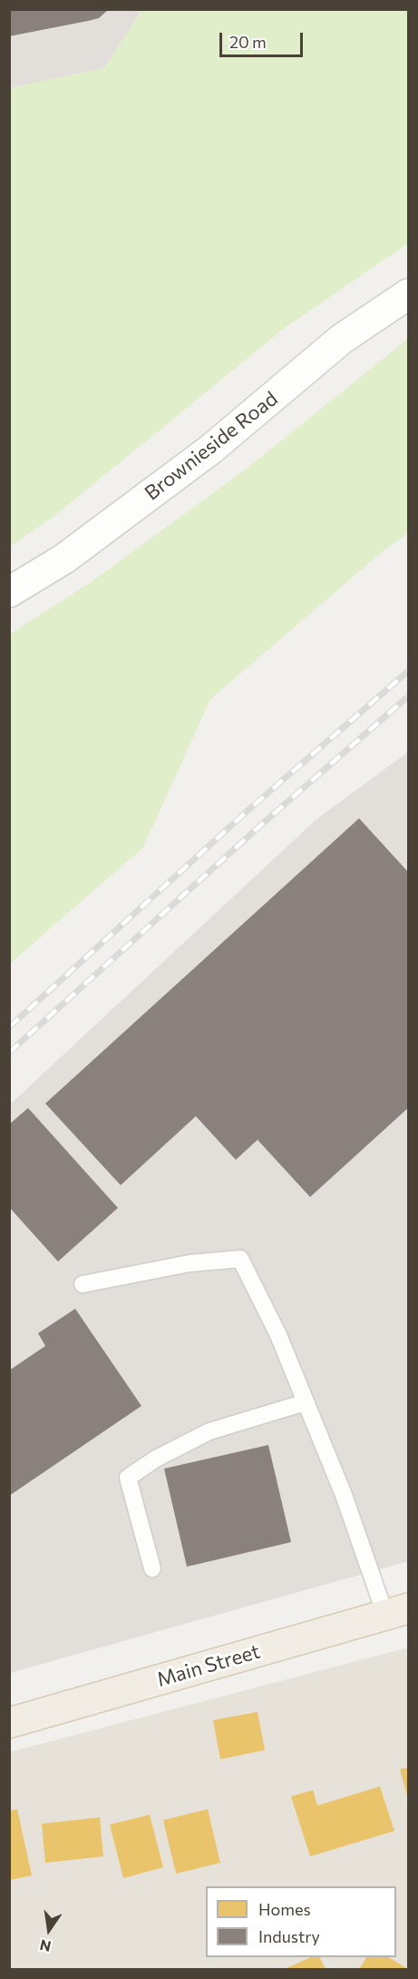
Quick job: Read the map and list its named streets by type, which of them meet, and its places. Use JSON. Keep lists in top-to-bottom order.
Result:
{
  "streets": {
    "main road": ["Main Street"],
    "street": ["Brownieside Road"]
  },
  "legend": ["Homes", "Industry"],
  "scale_bar": "20 m",
  "north": "bottom"
}
